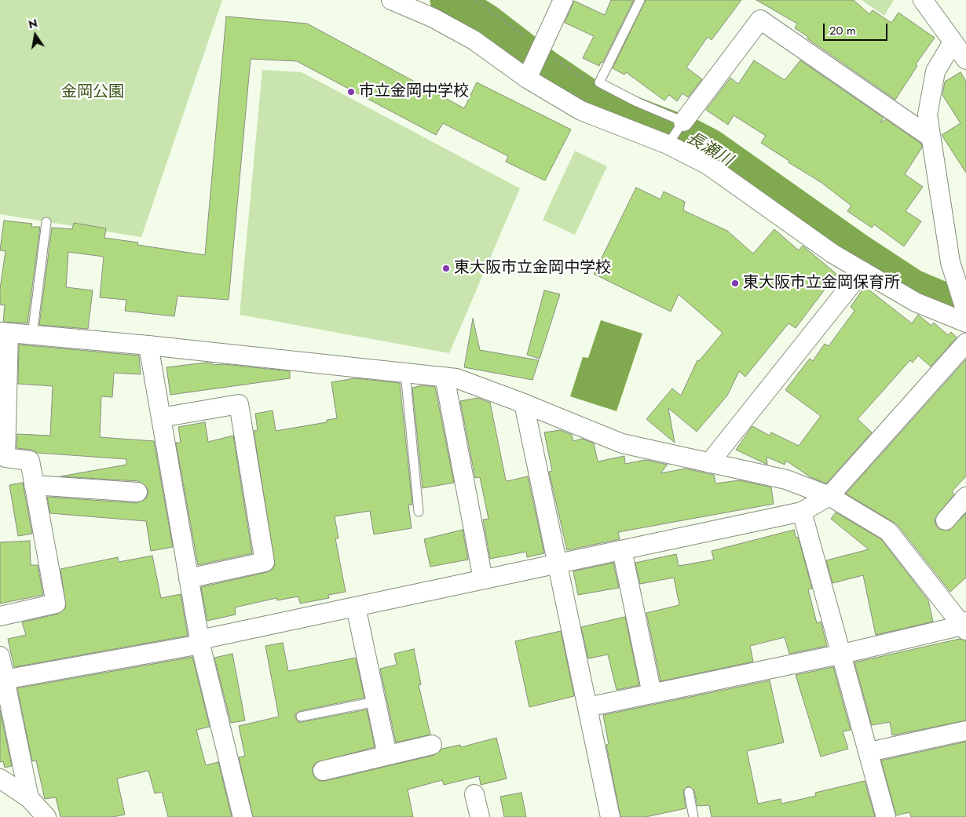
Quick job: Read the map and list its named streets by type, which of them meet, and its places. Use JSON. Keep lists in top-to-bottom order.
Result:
{
  "water": ["長瀬川"],
  "parks": ["金岡公園"],
  "places": ["市立金岡中学校", "東大阪市立金岡中学校", "東大阪市立金岡保育所"],
  "scale_bar": "20 m",
  "north": "top"
}
